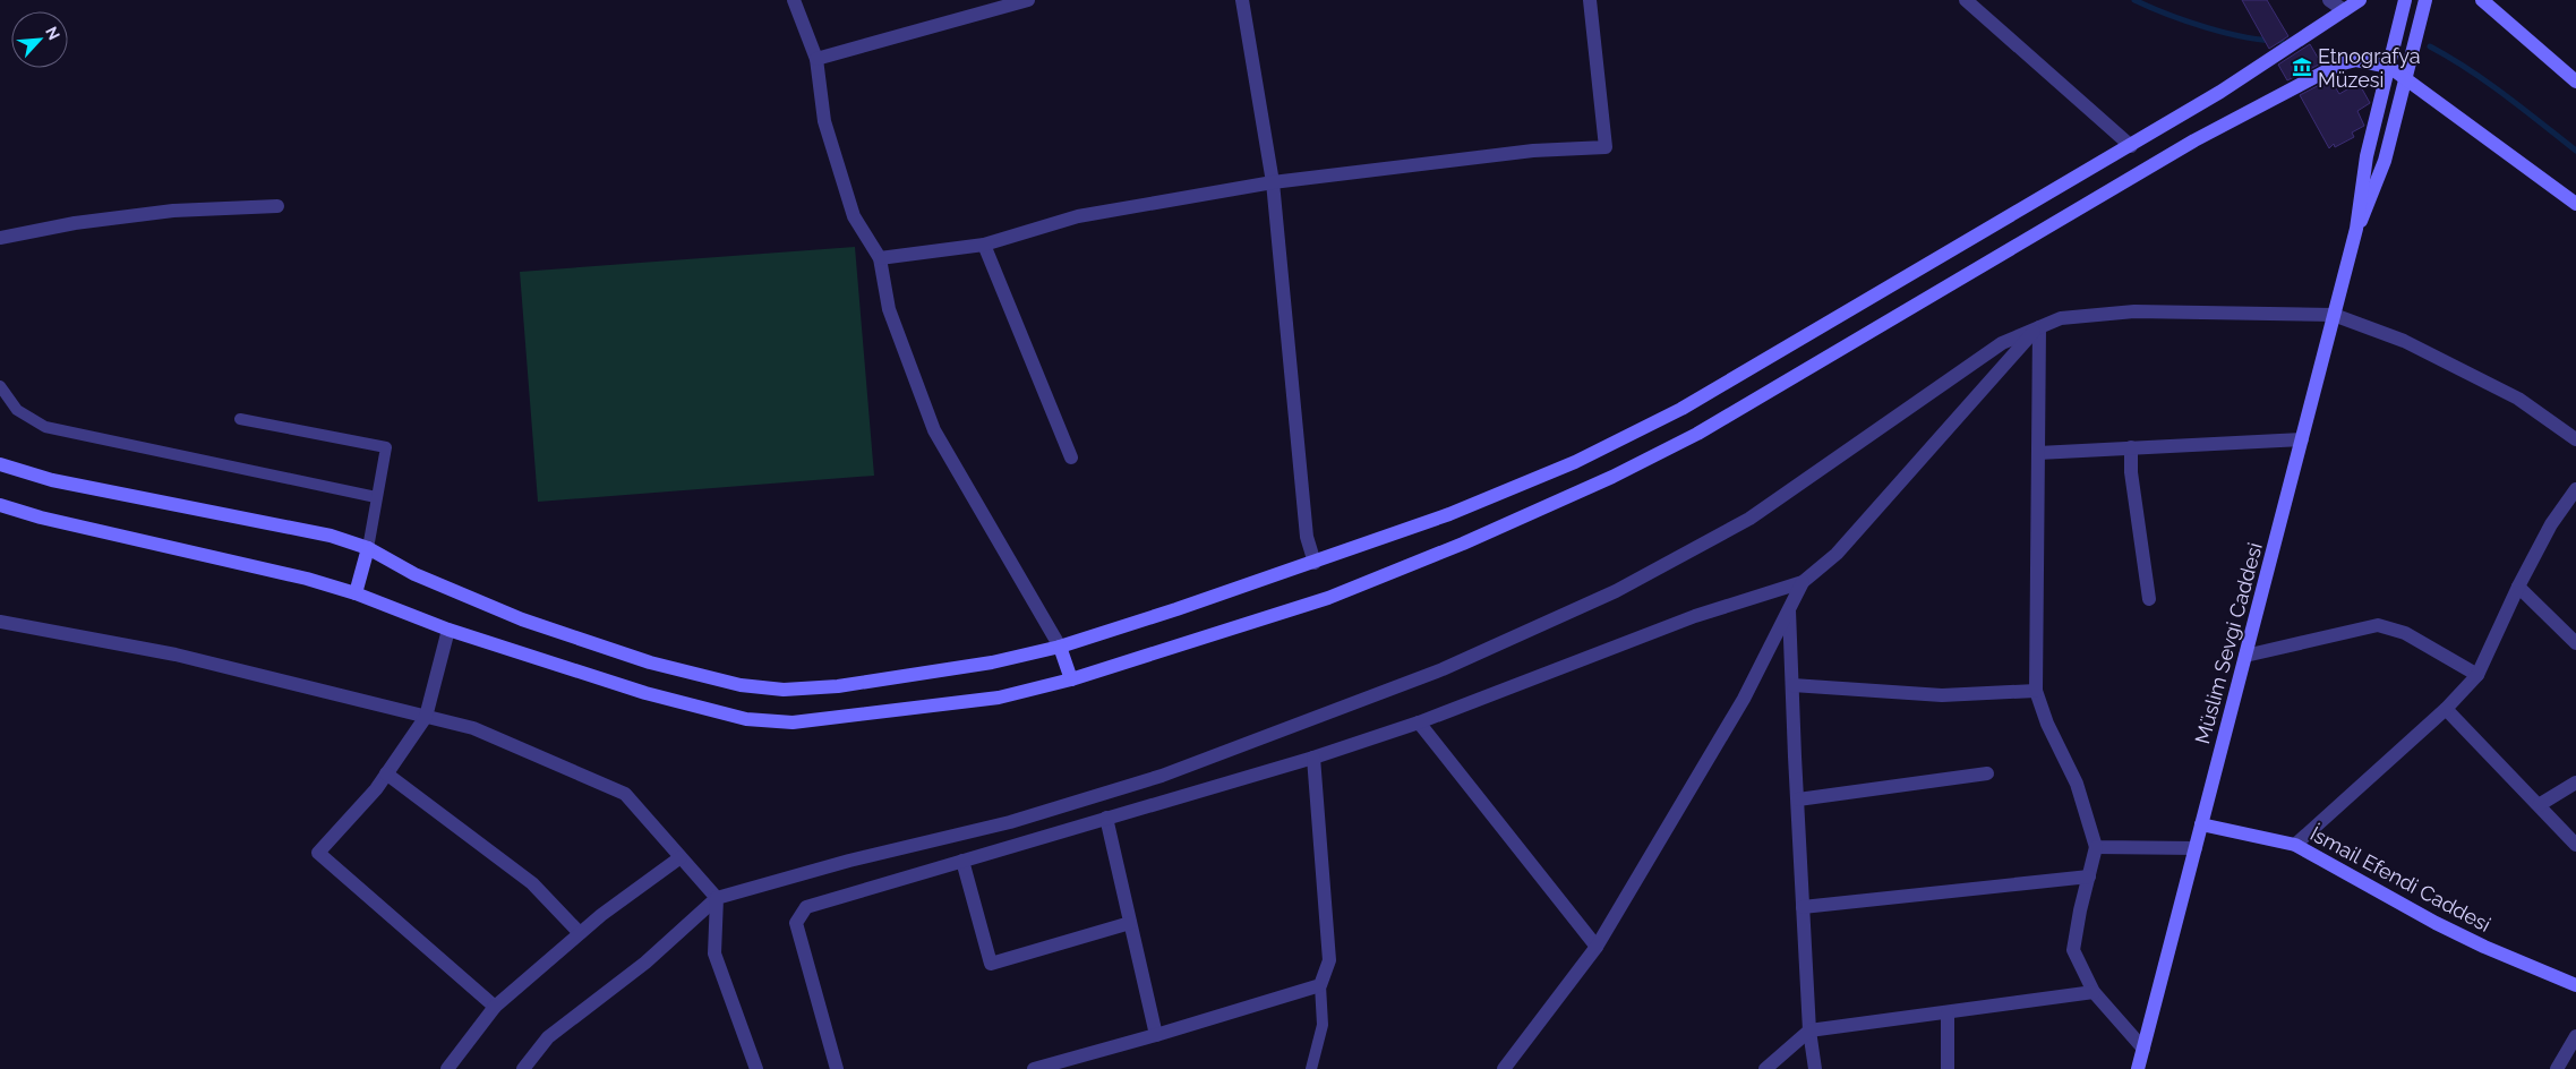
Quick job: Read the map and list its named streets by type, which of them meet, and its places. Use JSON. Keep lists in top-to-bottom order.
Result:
{
  "streets": {
    "street": ["Müslim Sevgi Caddesi", "İsmail Efendi Caddesi"]
  },
  "crossings": [
    ["Müslim Sevgi Caddesi", "İsmail Efendi Caddesi"]
  ],
  "places": {
    "museum": ["Etnografya Müzesi"]
  },
  "north": "top right"
}
